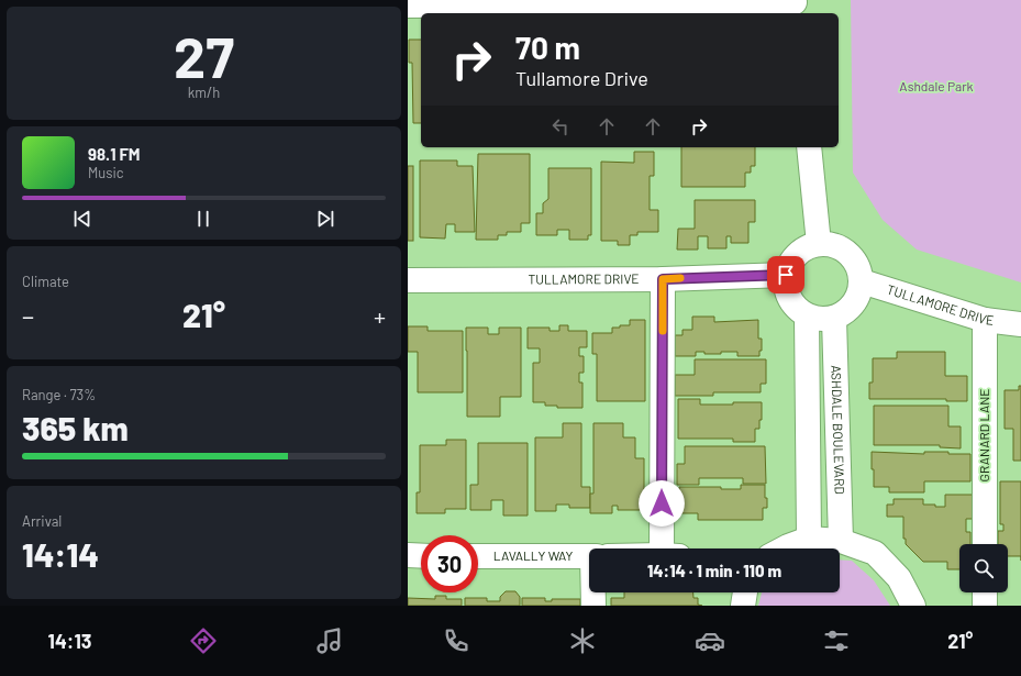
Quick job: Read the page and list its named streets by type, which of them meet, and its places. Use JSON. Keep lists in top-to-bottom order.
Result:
{
  "streets": {
    "street": [
      "TULLAMORE DRIVE",
      "ASHDALE BOULEVARD",
      "GRANARD LANE",
      "LAVALLY WAY"
    ]
  },
  "crossings": [
    ["TULLAMORE DRIVE", "ASHDALE BOULEVARD"],
    ["TULLAMORE DRIVE", "GRANARD LANE"]
  ],
  "parks": ["Ashdale Park"],
  "page": {
    "tile": [
      ["27", "km/h"],
      "Climate",
      ["Range · 73%", "365 km"],
      ["Arrival", "14:14"]
    ],
    "turn": ["70 m", "Tullamore Drive"],
    "song": ["98.1 FM", "Music"],
    "heat": ["−", "21°", "+"],
    "limit": "30",
    "trip": "14:14 · 1 min · 110 m",
    "tabs": ["14:13", "21°"]
  }
}
